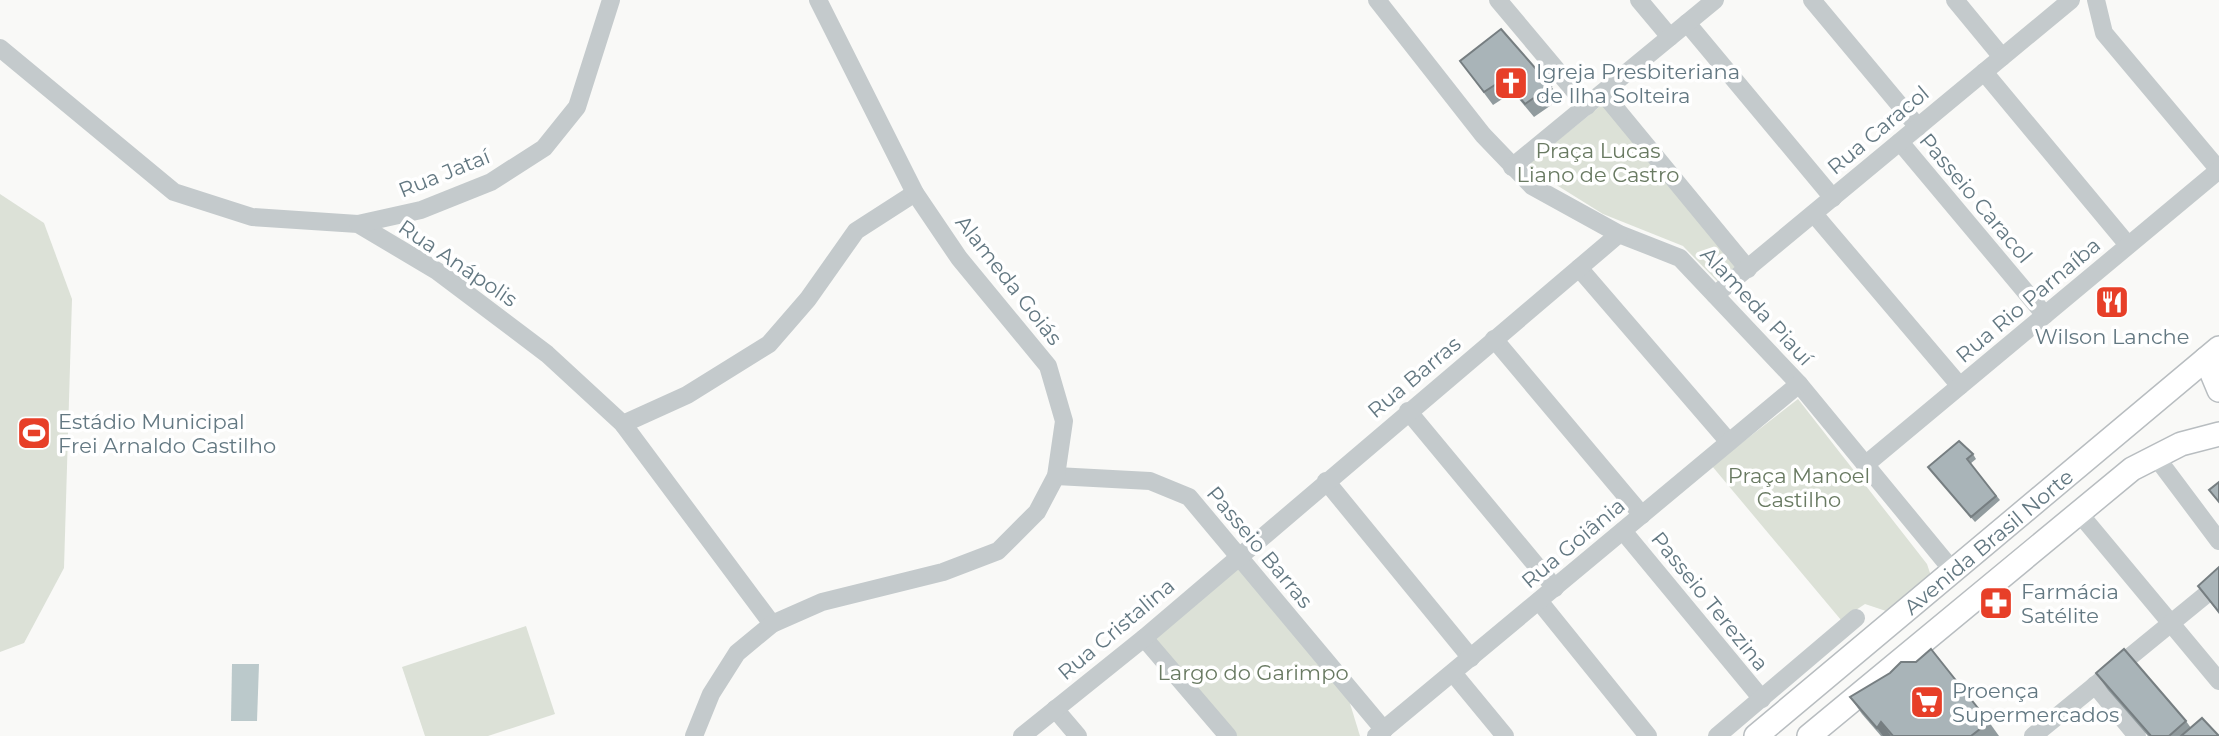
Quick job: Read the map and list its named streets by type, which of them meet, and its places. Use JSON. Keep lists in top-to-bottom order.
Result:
{
  "streets": {
    "main road": ["Avenida Brasil Norte"],
    "street": [
      "Rua Caracol",
      "Rua Jataí",
      "Passeio Caracol",
      "Rua Anápolis",
      "Alameda Goiás",
      "Rua Rio Parnaíba",
      "Alameda Piauí",
      "Rua Barras",
      "Rua Goiânia",
      "Passeio Barras",
      "Passeio Terezina",
      "Rua Cristalina"
    ]
  },
  "crossings": [
    ["Rua Caracol", "Passeio Caracol"],
    ["Rua Caracol", "Alameda Piauí"],
    ["Rua Jataí", "Rua Anápolis"],
    ["Passeio Caracol", "Rua Rio Parnaíba"],
    ["Rua Anápolis", "Alameda Goiás"],
    ["Alameda Goiás", "Passeio Barras"],
    ["Rua Rio Parnaíba", "Alameda Piauí"],
    ["Alameda Piauí", "Rua Barras"],
    ["Alameda Piauí", "Avenida Brasil Norte"],
    ["Alameda Piauí", "Rua Goiânia"],
    ["Rua Barras", "Passeio Barras"],
    ["Rua Barras", "Rua Cristalina"],
    ["Rua Goiânia", "Passeio Barras"],
    ["Rua Goiânia", "Passeio Terezina"],
    ["Passeio Barras", "Rua Cristalina"]
  ],
  "parks": ["Praça Lucas Liano de Castro", "Praça Manoel Castilho", "Largo do Garimpo"],
  "places": {
    "church": ["Igreja Presbiteriana de Ilha Solteira"],
    "restaurant": ["Wilson Lanche"],
    "sports": ["Estádio Municipal Frei Arnaldo Castilho"],
    "pharmacy": ["Farmácia Satélite"],
    "supermarket": ["Proença Supermercados"]
  }
}
